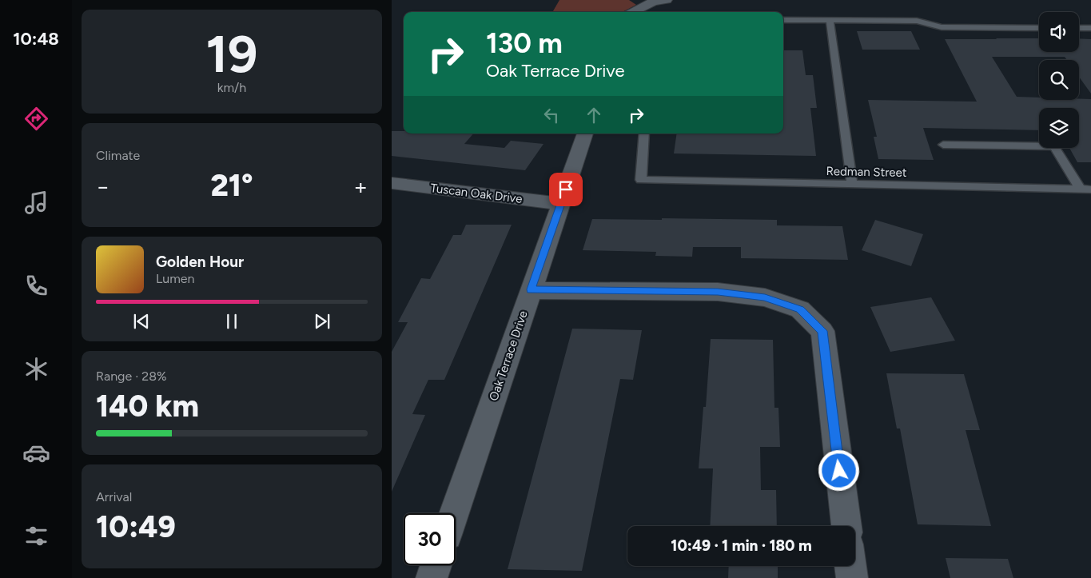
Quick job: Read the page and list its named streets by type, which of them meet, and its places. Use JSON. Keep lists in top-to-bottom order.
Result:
{
  "streets": {
    "street": ["Tuscan Oak Drive", "Oak Terrace Drive"],
    "lane": ["Redman Street"]
  },
  "crossings": [
    ["Tuscan Oak Drive", "Oak Terrace Drive"]
  ],
  "page": {
    "tabs": "10:48",
    "tile": [
      ["19", "km/h"],
      "Climate",
      ["Range · 28%", "140 km"],
      ["Arrival", "10:49"]
    ],
    "turn": ["130 m", "Oak Terrace Drive"],
    "heat": ["−", "21°", "+"],
    "song": ["Golden Hour", "Lumen"],
    "limit": "30",
    "trip": "10:49 · 1 min · 180 m"
  }
}
